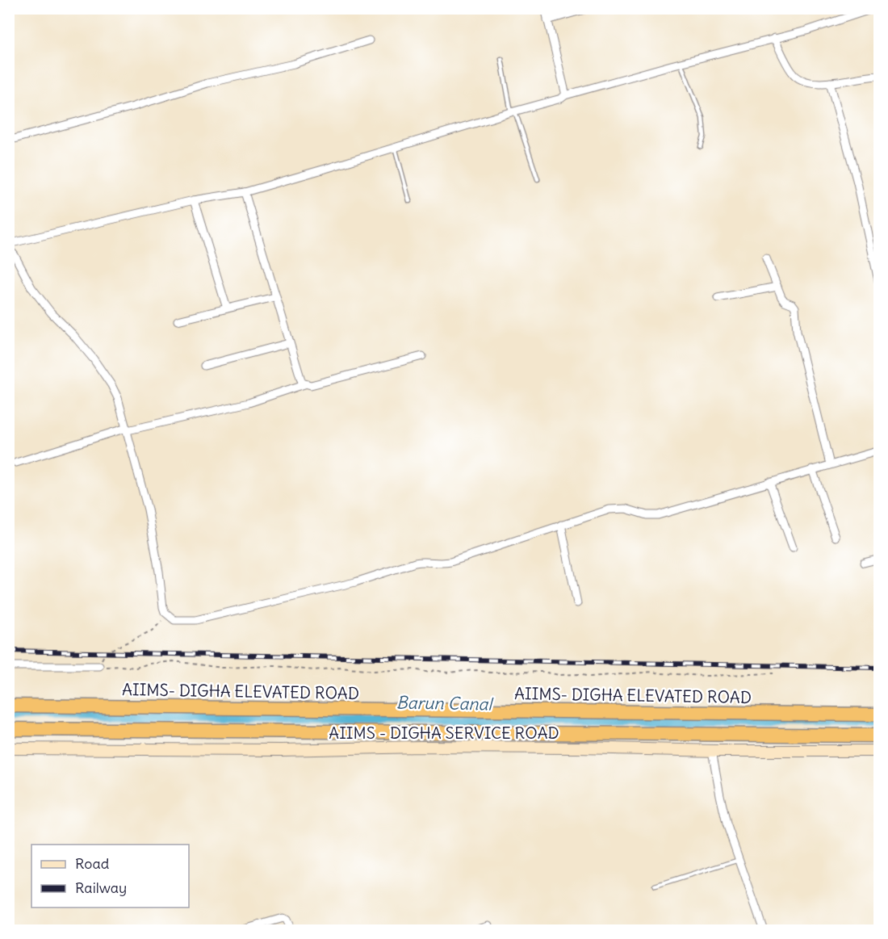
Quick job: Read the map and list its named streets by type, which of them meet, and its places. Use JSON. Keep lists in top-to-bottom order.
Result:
{
  "streets": {
    "highway": ["AIIMS- DIGHA ELEVATED ROAD"],
    "main road": ["AIIMS - DIGHA SERVICE ROAD"]
  },
  "water": ["Barun Canal"],
  "legend": ["Road", "Railway"]
}
